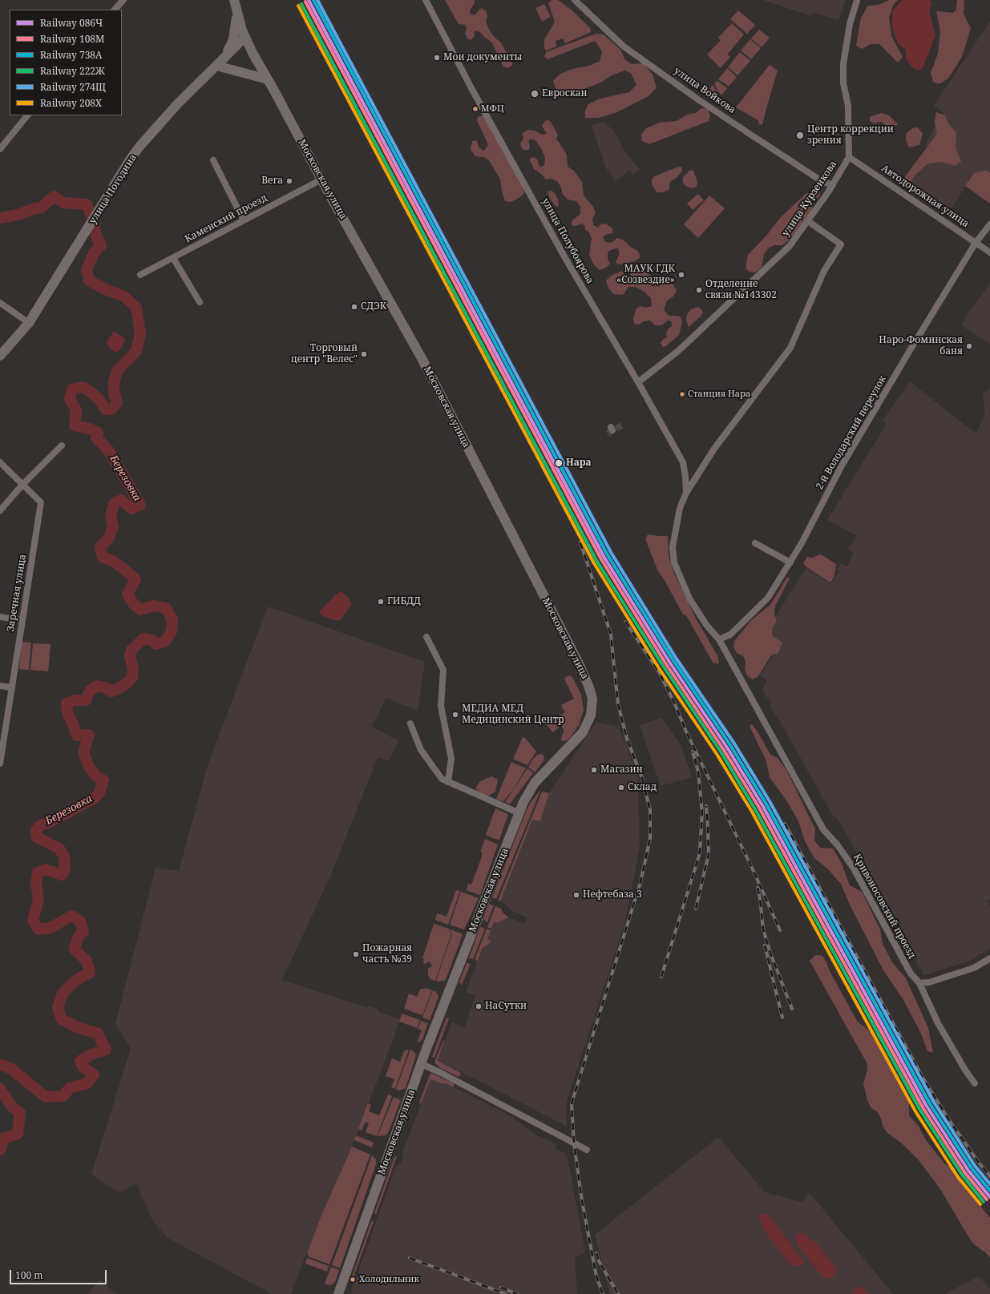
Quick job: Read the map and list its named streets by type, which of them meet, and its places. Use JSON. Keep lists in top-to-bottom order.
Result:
{
  "streets": {
    "main road": ["Московская улица", "улица Погодина"],
    "street": [
      "улица Войкова",
      "Автодорожная улица",
      "улица Курзенкова",
      "Каменский проезд",
      "улица Полубоярова",
      "2-й Володарский переулок",
      "Заречная улица",
      "Кривоносовский проезд"
    ]
  },
  "crossings": [
    ["улица Войкова", "улица Курзенкова"],
    ["Московская улица", "улица Погодина"],
    ["Московская улица", "Каменский проезд"],
    ["Автодорожная улица", "улица Курзенкова"],
    ["Автодорожная улица", "2-й Володарский переулок"],
    ["улица Курзенкова", "улица Полубоярова"],
    ["улица Курзенкова", "Кривоносовский проезд"],
    ["улица Полубоярова", "Кривоносовский проезд"],
    ["2-й Володарский переулок", "Кривоносовский проезд"]
  ],
  "water": ["Березовка"],
  "places": [
    "Мои документы",
    "Евроскан",
    "МФЦ",
    "Центр коррекции зрения",
    "Вега",
    "МАУК ГДК «Созвездие»",
    "Отделение связи №143302",
    "СДЭК",
    "Наро-Фоминская баня",
    "Торговый центр \"Велес\"",
    "Станция Нара",
    "Нара",
    "ГИБДД",
    "МЕДИА МЕД Медицинский Центр",
    "Магазин",
    "Склад",
    "Нефтебаза 3",
    "Пожарная часть №39",
    "НаСутки",
    "Холодильник"
  ],
  "lines": [
    "rail line 086Ч",
    "rail line 738А",
    "rail line 274Щ",
    "rail line 108М",
    "rail line 222Ж",
    "rail line 208Х"
  ],
  "legend": [
    "Railway 086Ч",
    "Railway 108М",
    "Railway 738А",
    "Railway 222Ж",
    "Railway 274Щ",
    "Railway 208Х"
  ],
  "scale_bar": "100 m"
}
